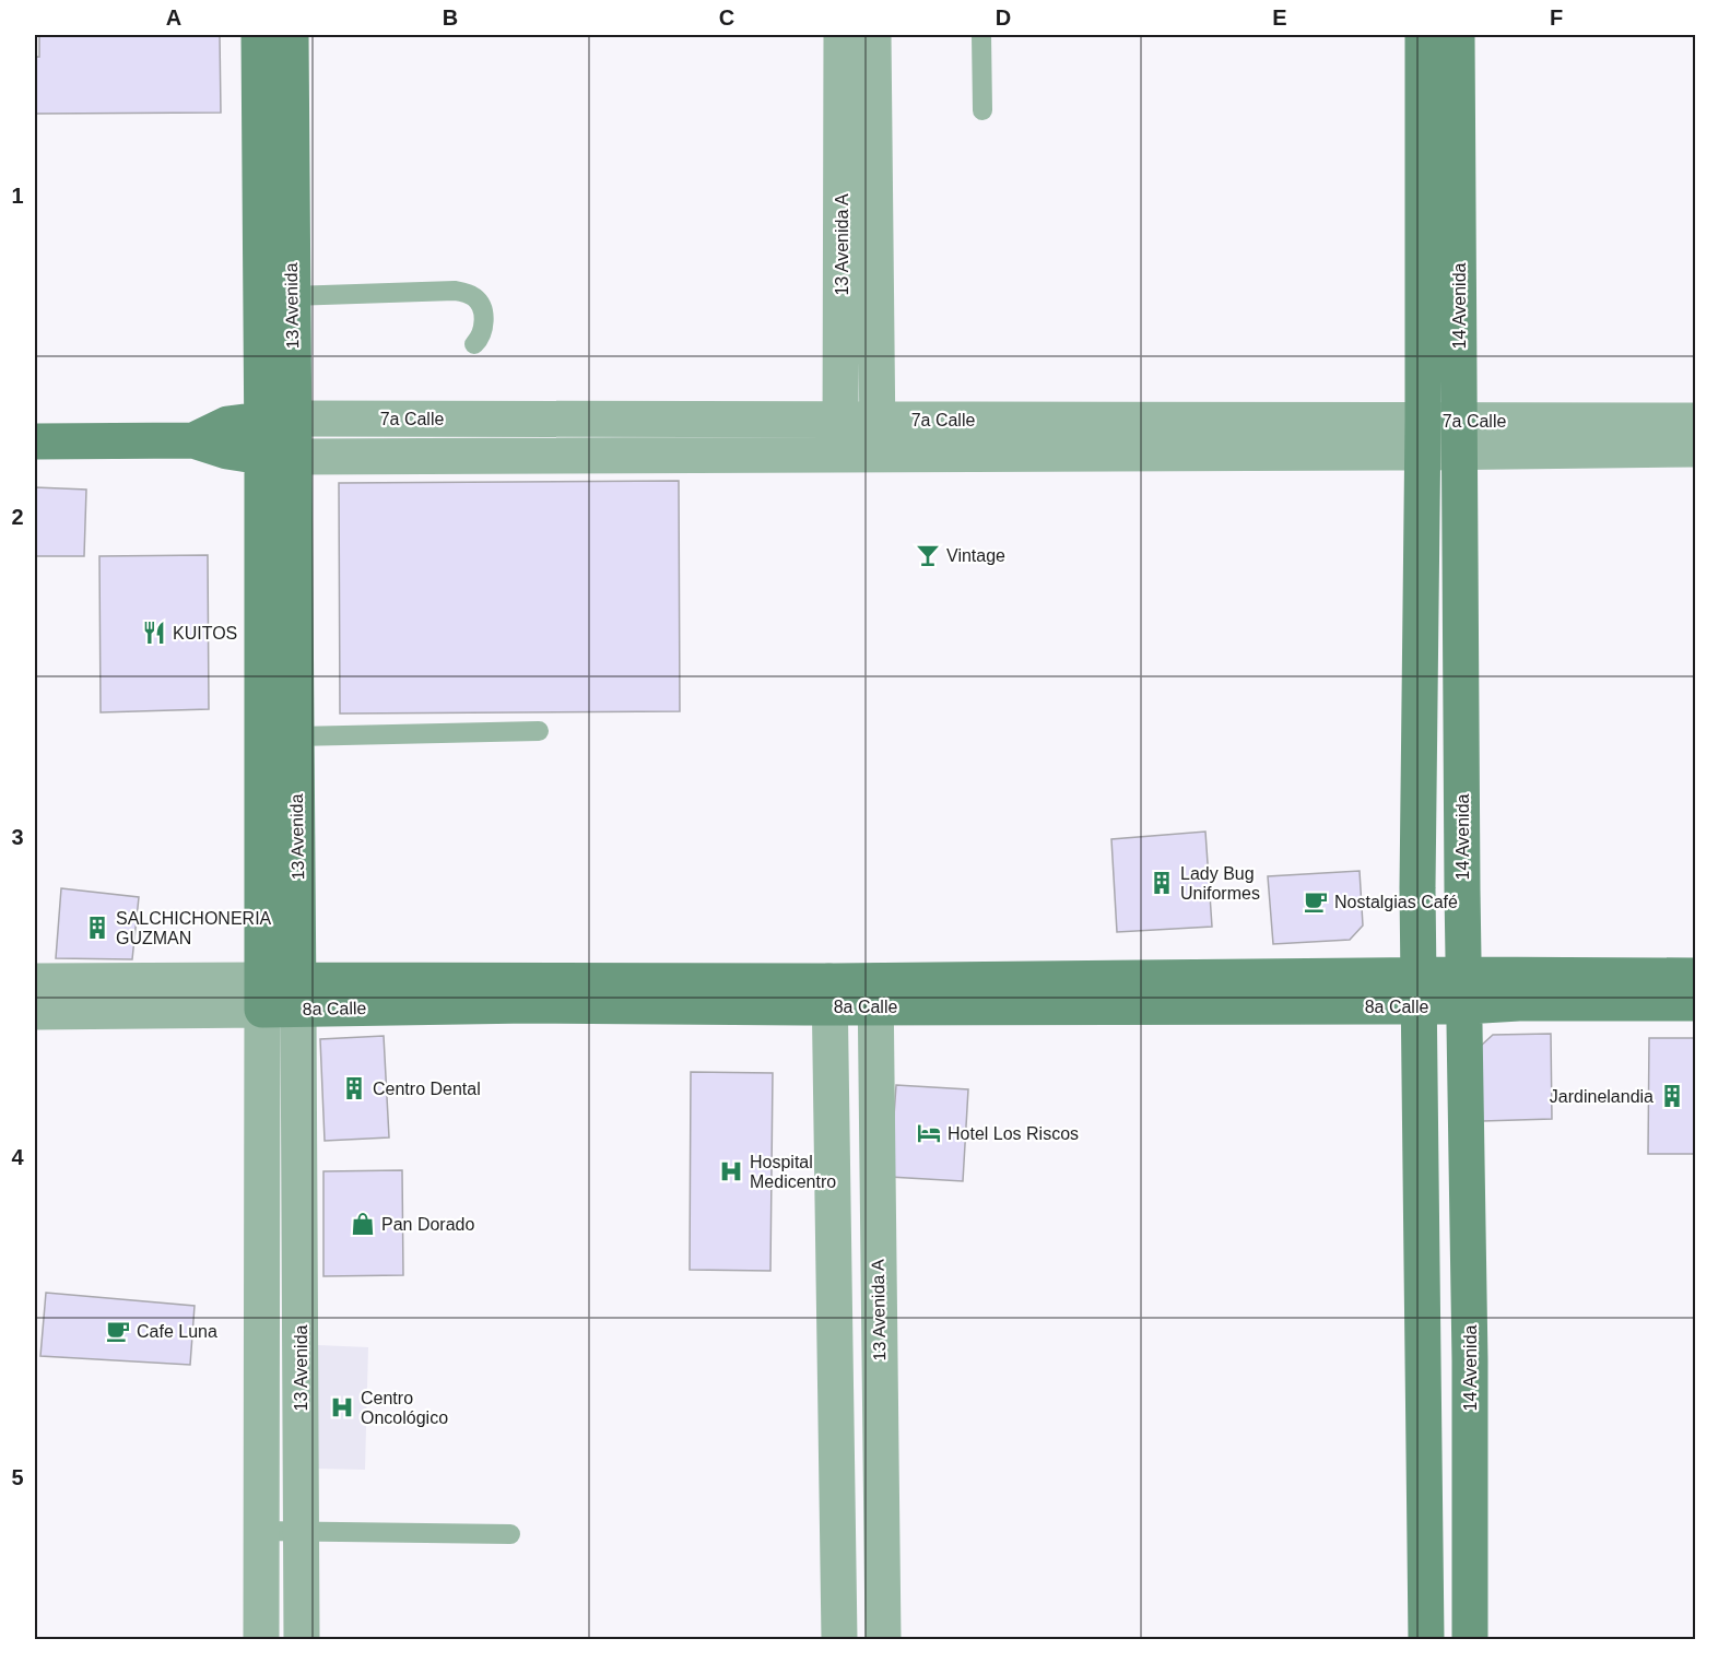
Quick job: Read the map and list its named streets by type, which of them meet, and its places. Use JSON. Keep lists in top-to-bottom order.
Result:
{
  "streets": {
    "main road": [
      "13 Avenida",
      "14 Avenida",
      "7a Calle",
      "8a Calle"
    ],
    "street": ["13 Avenida A"]
  },
  "crossings": [
    ["13 Avenida A", "7a Calle"],
    ["13 Avenida A", "8a Calle"],
    ["13 Avenida", "7a Calle"],
    ["13 Avenida", "8a Calle"],
    ["14 Avenida", "7a Calle"],
    ["14 Avenida", "8a Calle"]
  ],
  "places": {
    "bar": ["Vintage"],
    "restaurant": ["KUITOS"],
    "building": [
      "Lady Bug Uniformes",
      "SALCHICHONERIA GUZMAN",
      "Centro Dental",
      "Jardinelandia"
    ],
    "cafe": ["Nostalgias Café", "Cafe Luna"],
    "hotel": ["Hotel Los Riscos"],
    "hospital": ["Hospital Medicentro", "Centro Oncológico"],
    "shop": ["Pan Dorado"]
  },
  "grid": {
    "columns": [
      "A",
      "B",
      "C",
      "D",
      "E",
      "F"
    ],
    "rows": [
      "1",
      "2",
      "3",
      "4",
      "5"
    ]
  }
}
